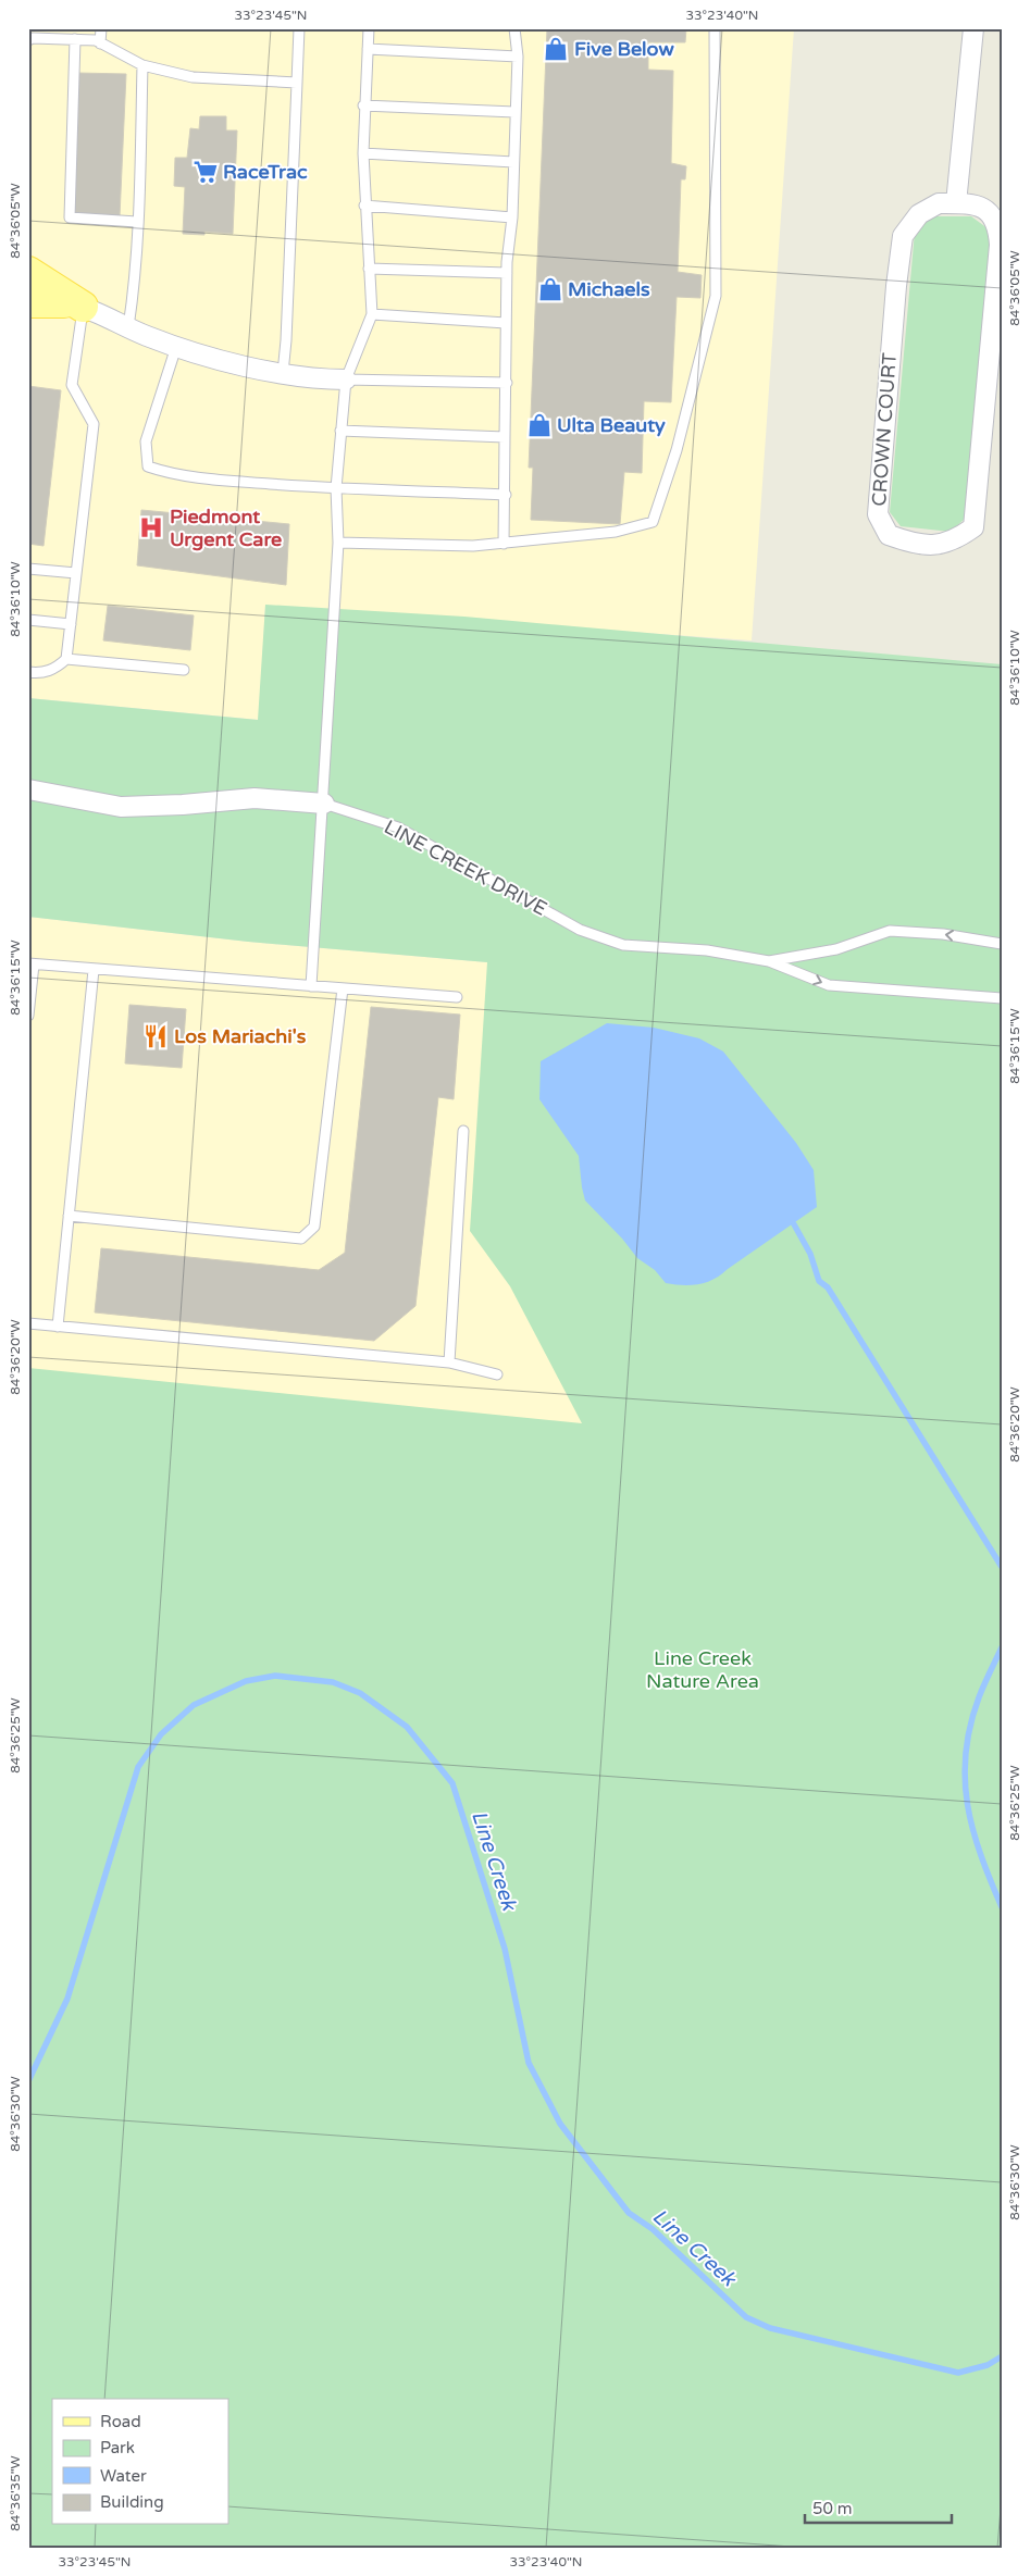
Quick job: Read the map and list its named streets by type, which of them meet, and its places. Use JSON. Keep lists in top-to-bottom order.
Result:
{
  "streets": {
    "street": ["CROWN COURT", "LINE CREEK DRIVE"]
  },
  "water": ["Line Creek"],
  "parks": ["Line Creek Nature Area"],
  "places": {
    "shop": ["Five Below", "Michaels", "Ulta Beauty"],
    "supermarket": ["RaceTrac"],
    "hospital": ["Piedmont Urgent Care"],
    "restaurant": ["Los Mariachi's"]
  },
  "legend": [
    "Road",
    "Park",
    "Water",
    "Building"
  ],
  "scale_bar": "50 m",
  "coordinates": [
    "33°23'45\"N",
    "33°23'40\"N",
    "84°36'05\"W",
    "84°36'10\"W",
    "84°36'15\"W",
    "84°36'20\"W",
    "84°36'25\"W",
    "84°36'30\"W",
    "84°36'35\"W"
  ]
}
